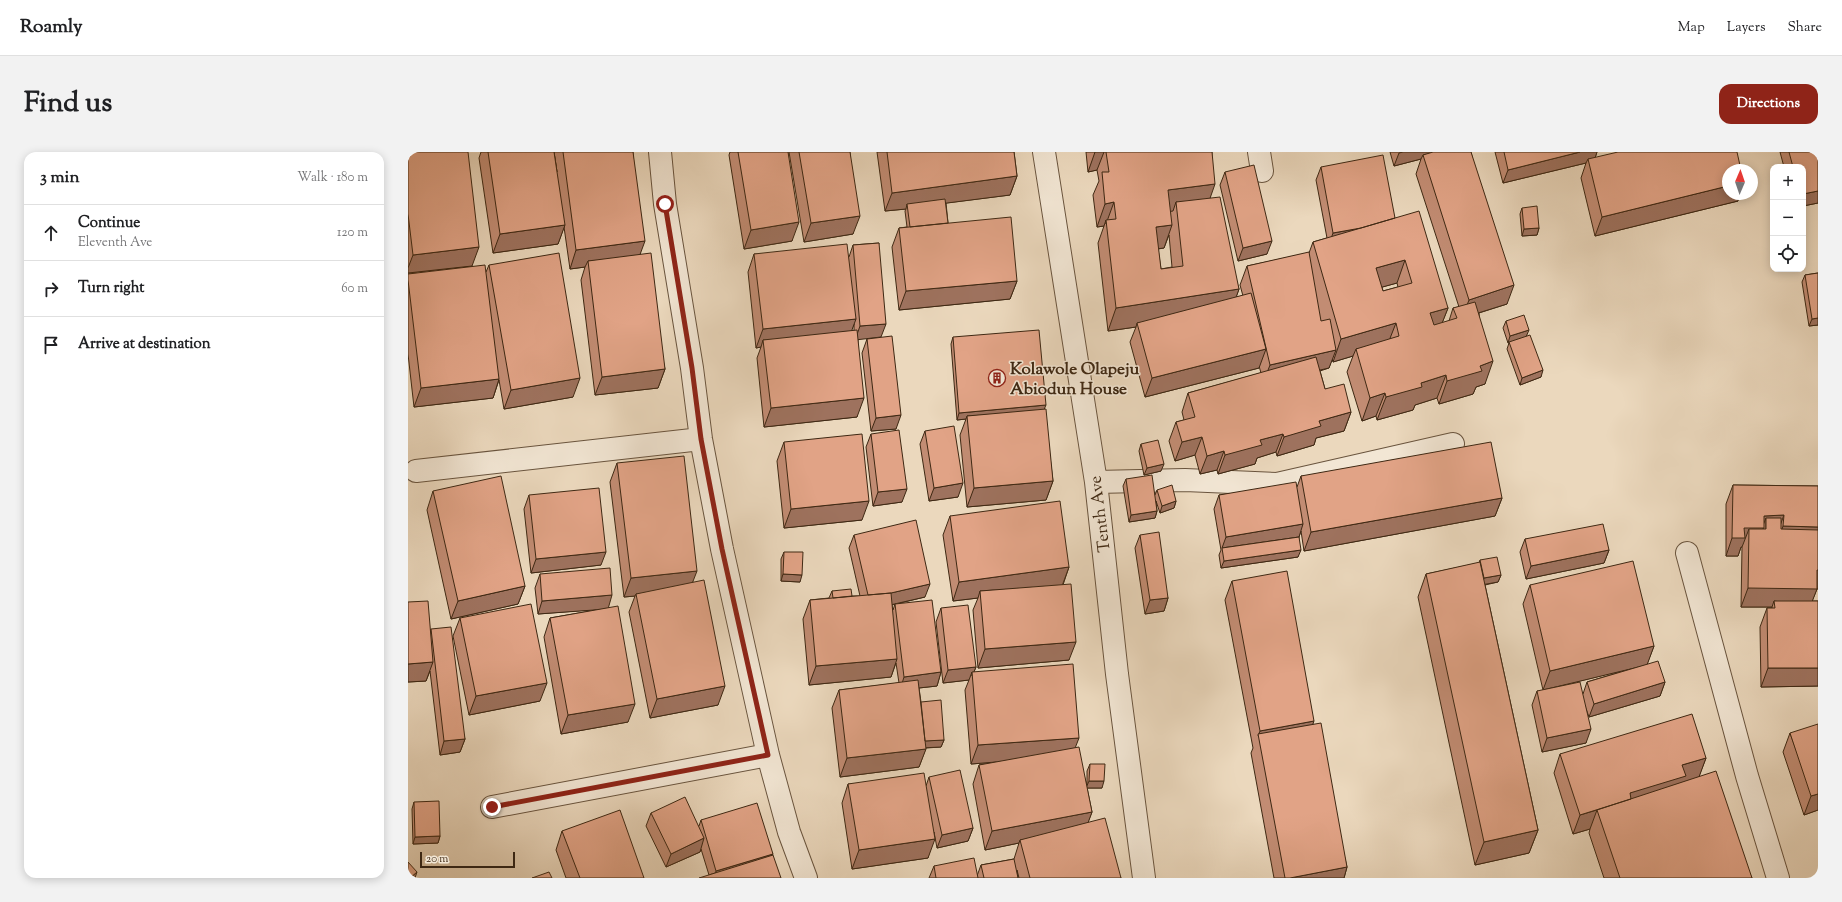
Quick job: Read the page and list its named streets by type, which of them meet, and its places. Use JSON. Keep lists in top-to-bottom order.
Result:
{
  "streets": {
    "street": ["Tenth Ave"]
  },
  "places": {
    "building": ["Kolawole Olapeju Abiodun House"]
  },
  "scale_bar": "20 m",
  "north": "top",
  "page": {
    "header": "Roamly",
    "nav": ["Map", "Layers", "Share"],
    "title": "Find us",
    "buttons": "Directions",
    "heading": ["3 min", "Walk · 180 m"],
    "map_buttons": ["+", "−"],
    "list": [
      ["Continue", "Eleventh Ave", "120 m"],
      ["Turn right", "60 m"],
      "Arrive at destination"
    ],
    "scale": "20 m"
  }
}
